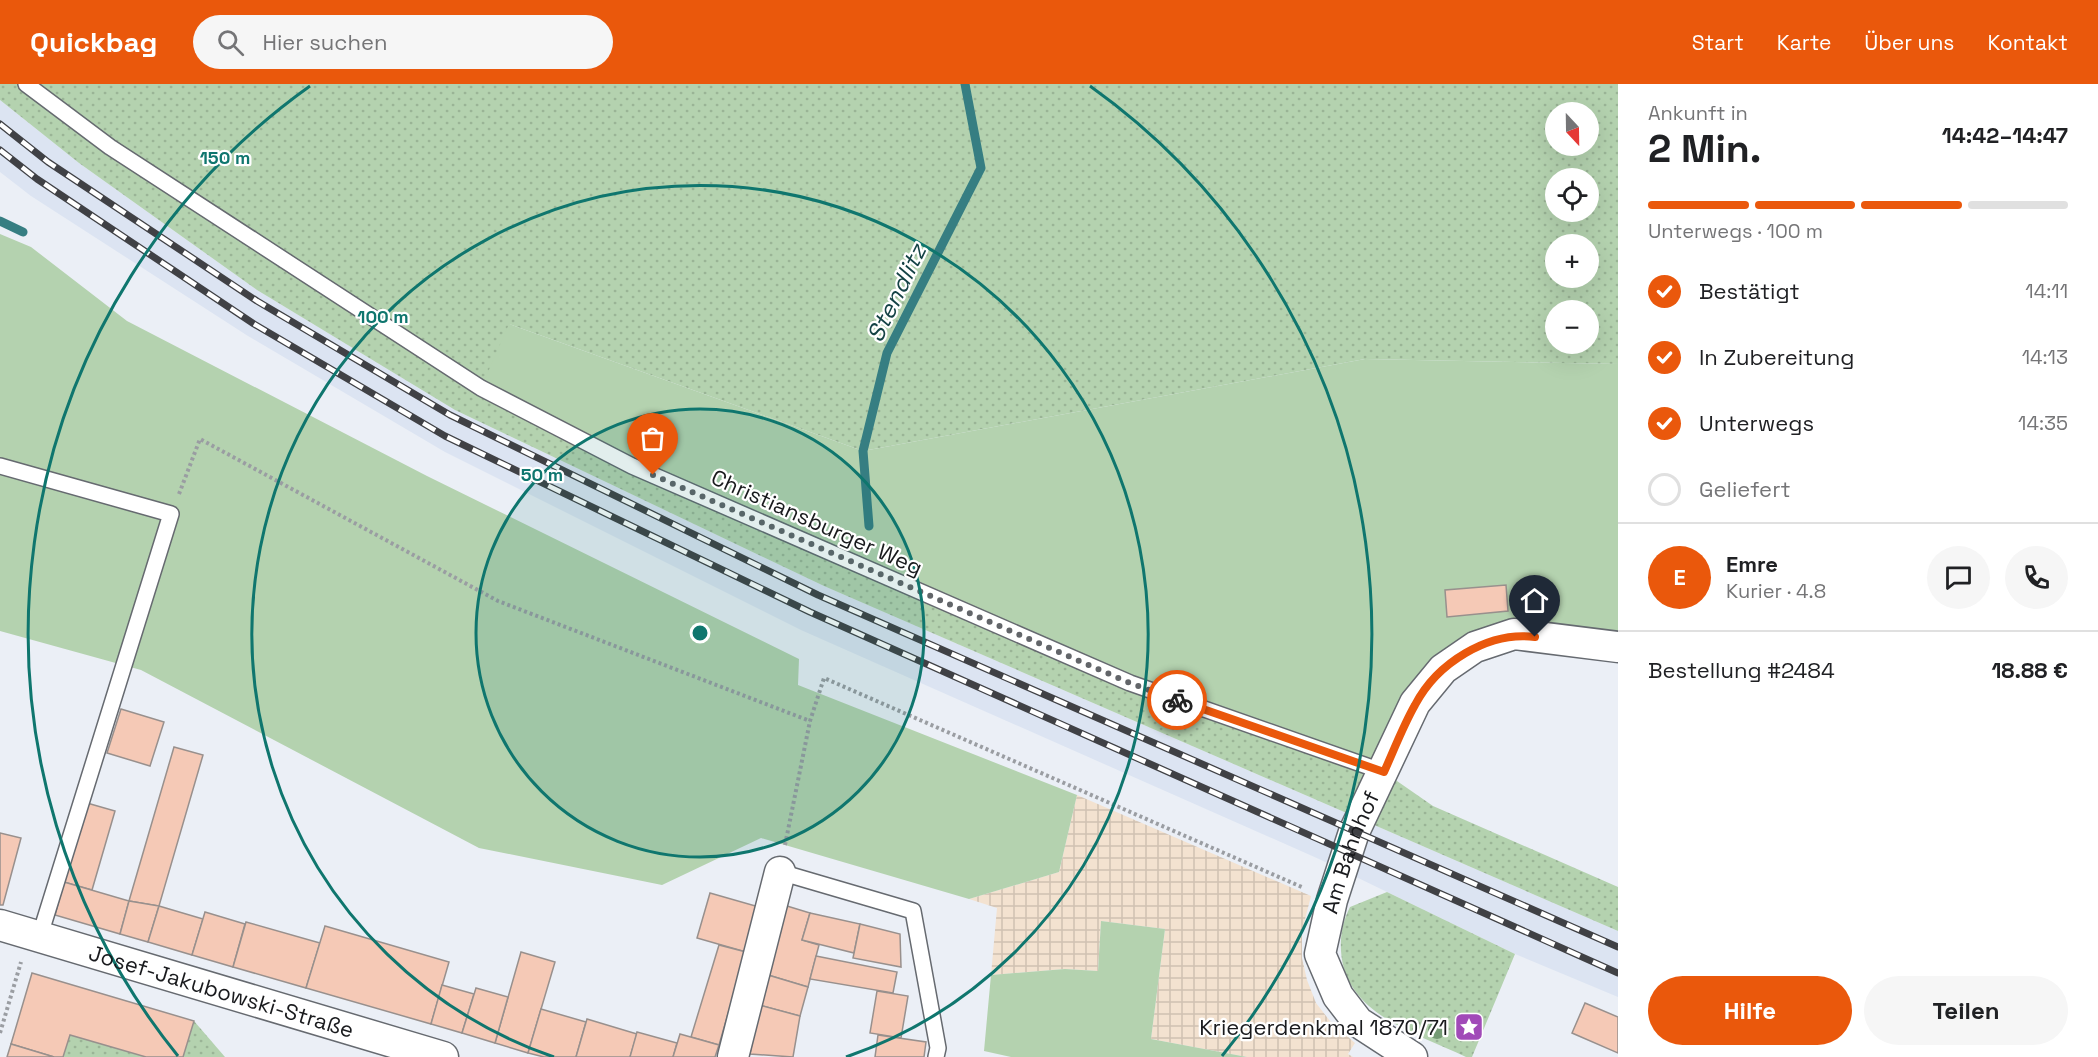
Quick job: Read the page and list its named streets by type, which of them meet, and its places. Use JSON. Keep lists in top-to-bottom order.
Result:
{
  "streets": {
    "street": ["Am Bahnhof", "Josef-Jakubowski-Straße"],
    "lane": ["Christiansburger Weg"]
  },
  "crossings": [
    ["Christiansburger Weg", "Am Bahnhof"]
  ],
  "water": ["Stendlitz"],
  "places": {
    "place": ["Kriegerdenkmal 1870/71"]
  },
  "north": "bottom",
  "page": {
    "header": "Quickbag",
    "search": "Hier suchen",
    "nav": [
      "Start",
      "Karte",
      "Über uns",
      "Kontakt"
    ],
    "heading": ["2 Min.", "Ankunft in", "14:42–14:47"],
    "panel": [
      "Emre",
      "Kurier · 4.8",
      "Bestellung #2484",
      "18.88 €"
    ],
    "map_buttons": ["+", "−"],
    "bar": "Unterwegs · 100 m",
    "list": [
      ["Bestätigt", "14:11"],
      ["In Zubereitung", "14:13"],
      ["Unterwegs", "14:35"],
      "Geliefert"
    ],
    "round": "E",
    "buttons": ["Hilfe", "Teilen"]
  },
  "rings": ["150 m", "100 m", "50 m"]
}
